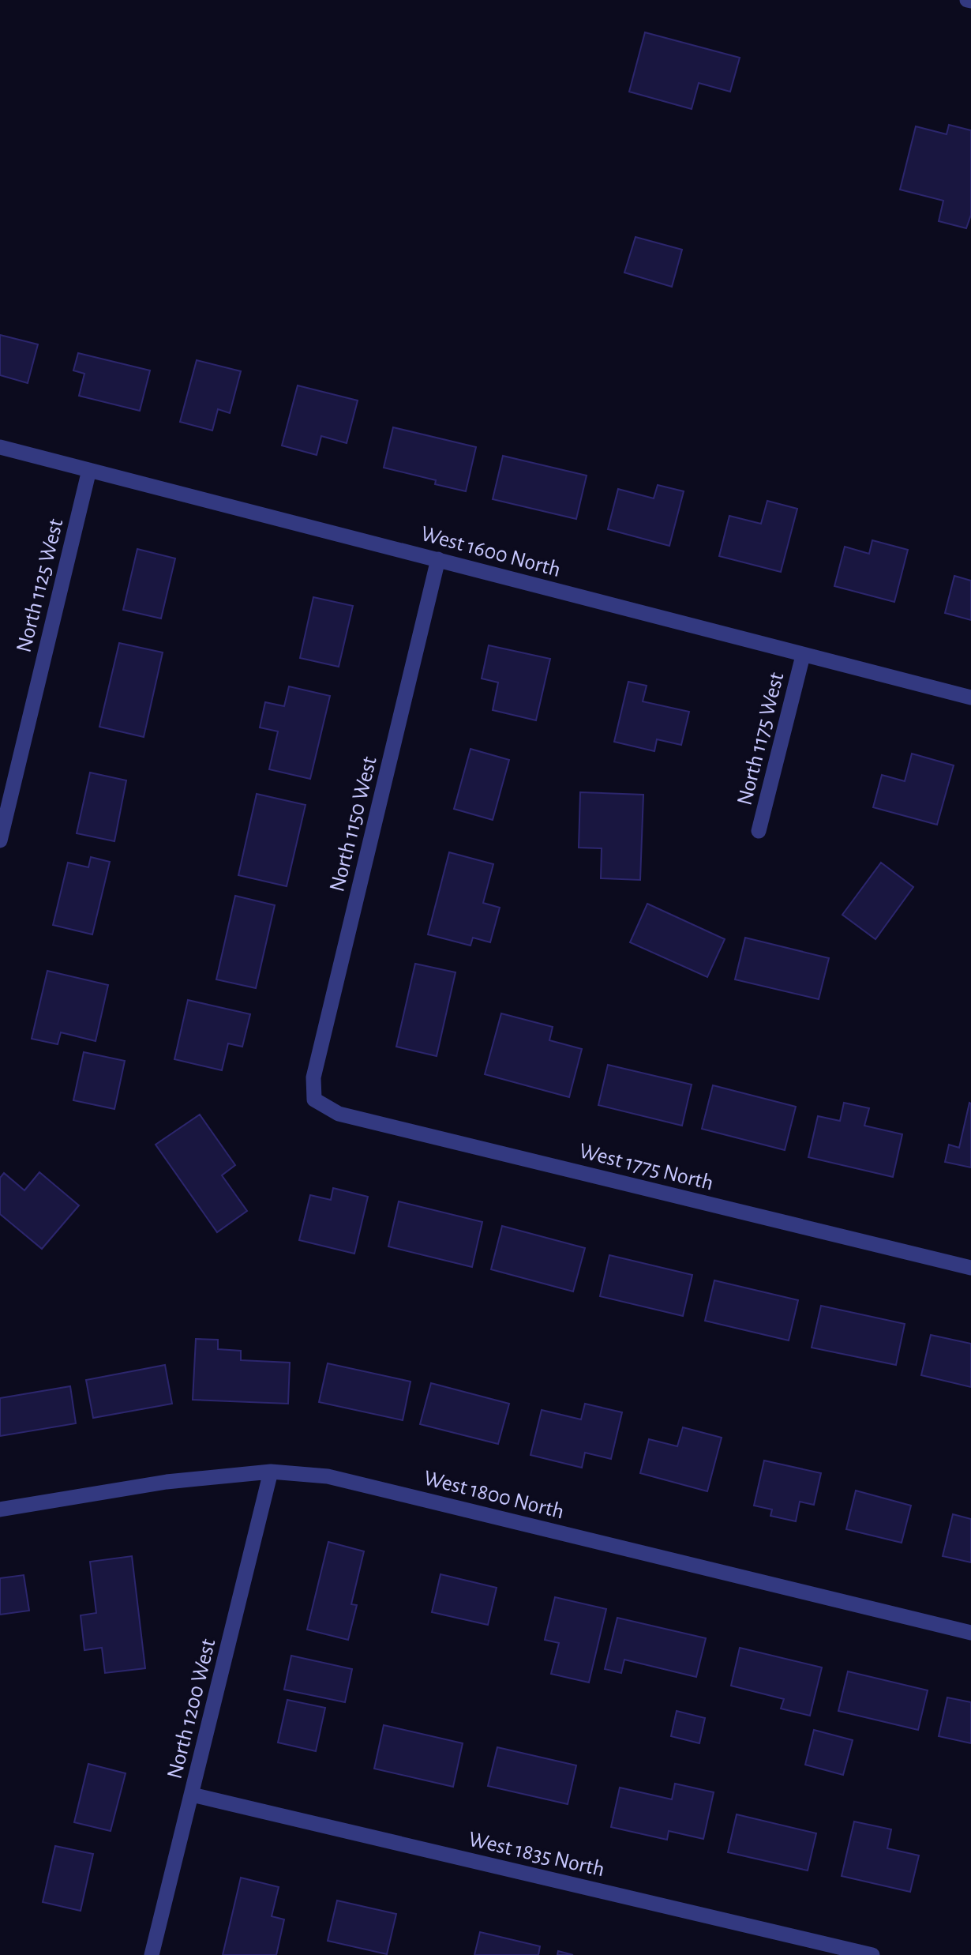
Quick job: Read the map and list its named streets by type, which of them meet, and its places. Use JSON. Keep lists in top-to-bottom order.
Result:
{
  "streets": {
    "street": [
      "West 1600 North",
      "North 1125 West",
      "North 1175 West",
      "North 1150 West",
      "West 1775 North",
      "West 1800 North",
      "North 1200 West",
      "West 1835 North"
    ]
  },
  "crossings": [
    ["West 1600 North", "North 1125 West"],
    ["West 1600 North", "North 1175 West"],
    ["West 1600 North", "North 1150 West"],
    ["North 1150 West", "West 1775 North"],
    ["West 1800 North", "North 1200 West"],
    ["North 1200 West", "West 1835 North"]
  ]
}
